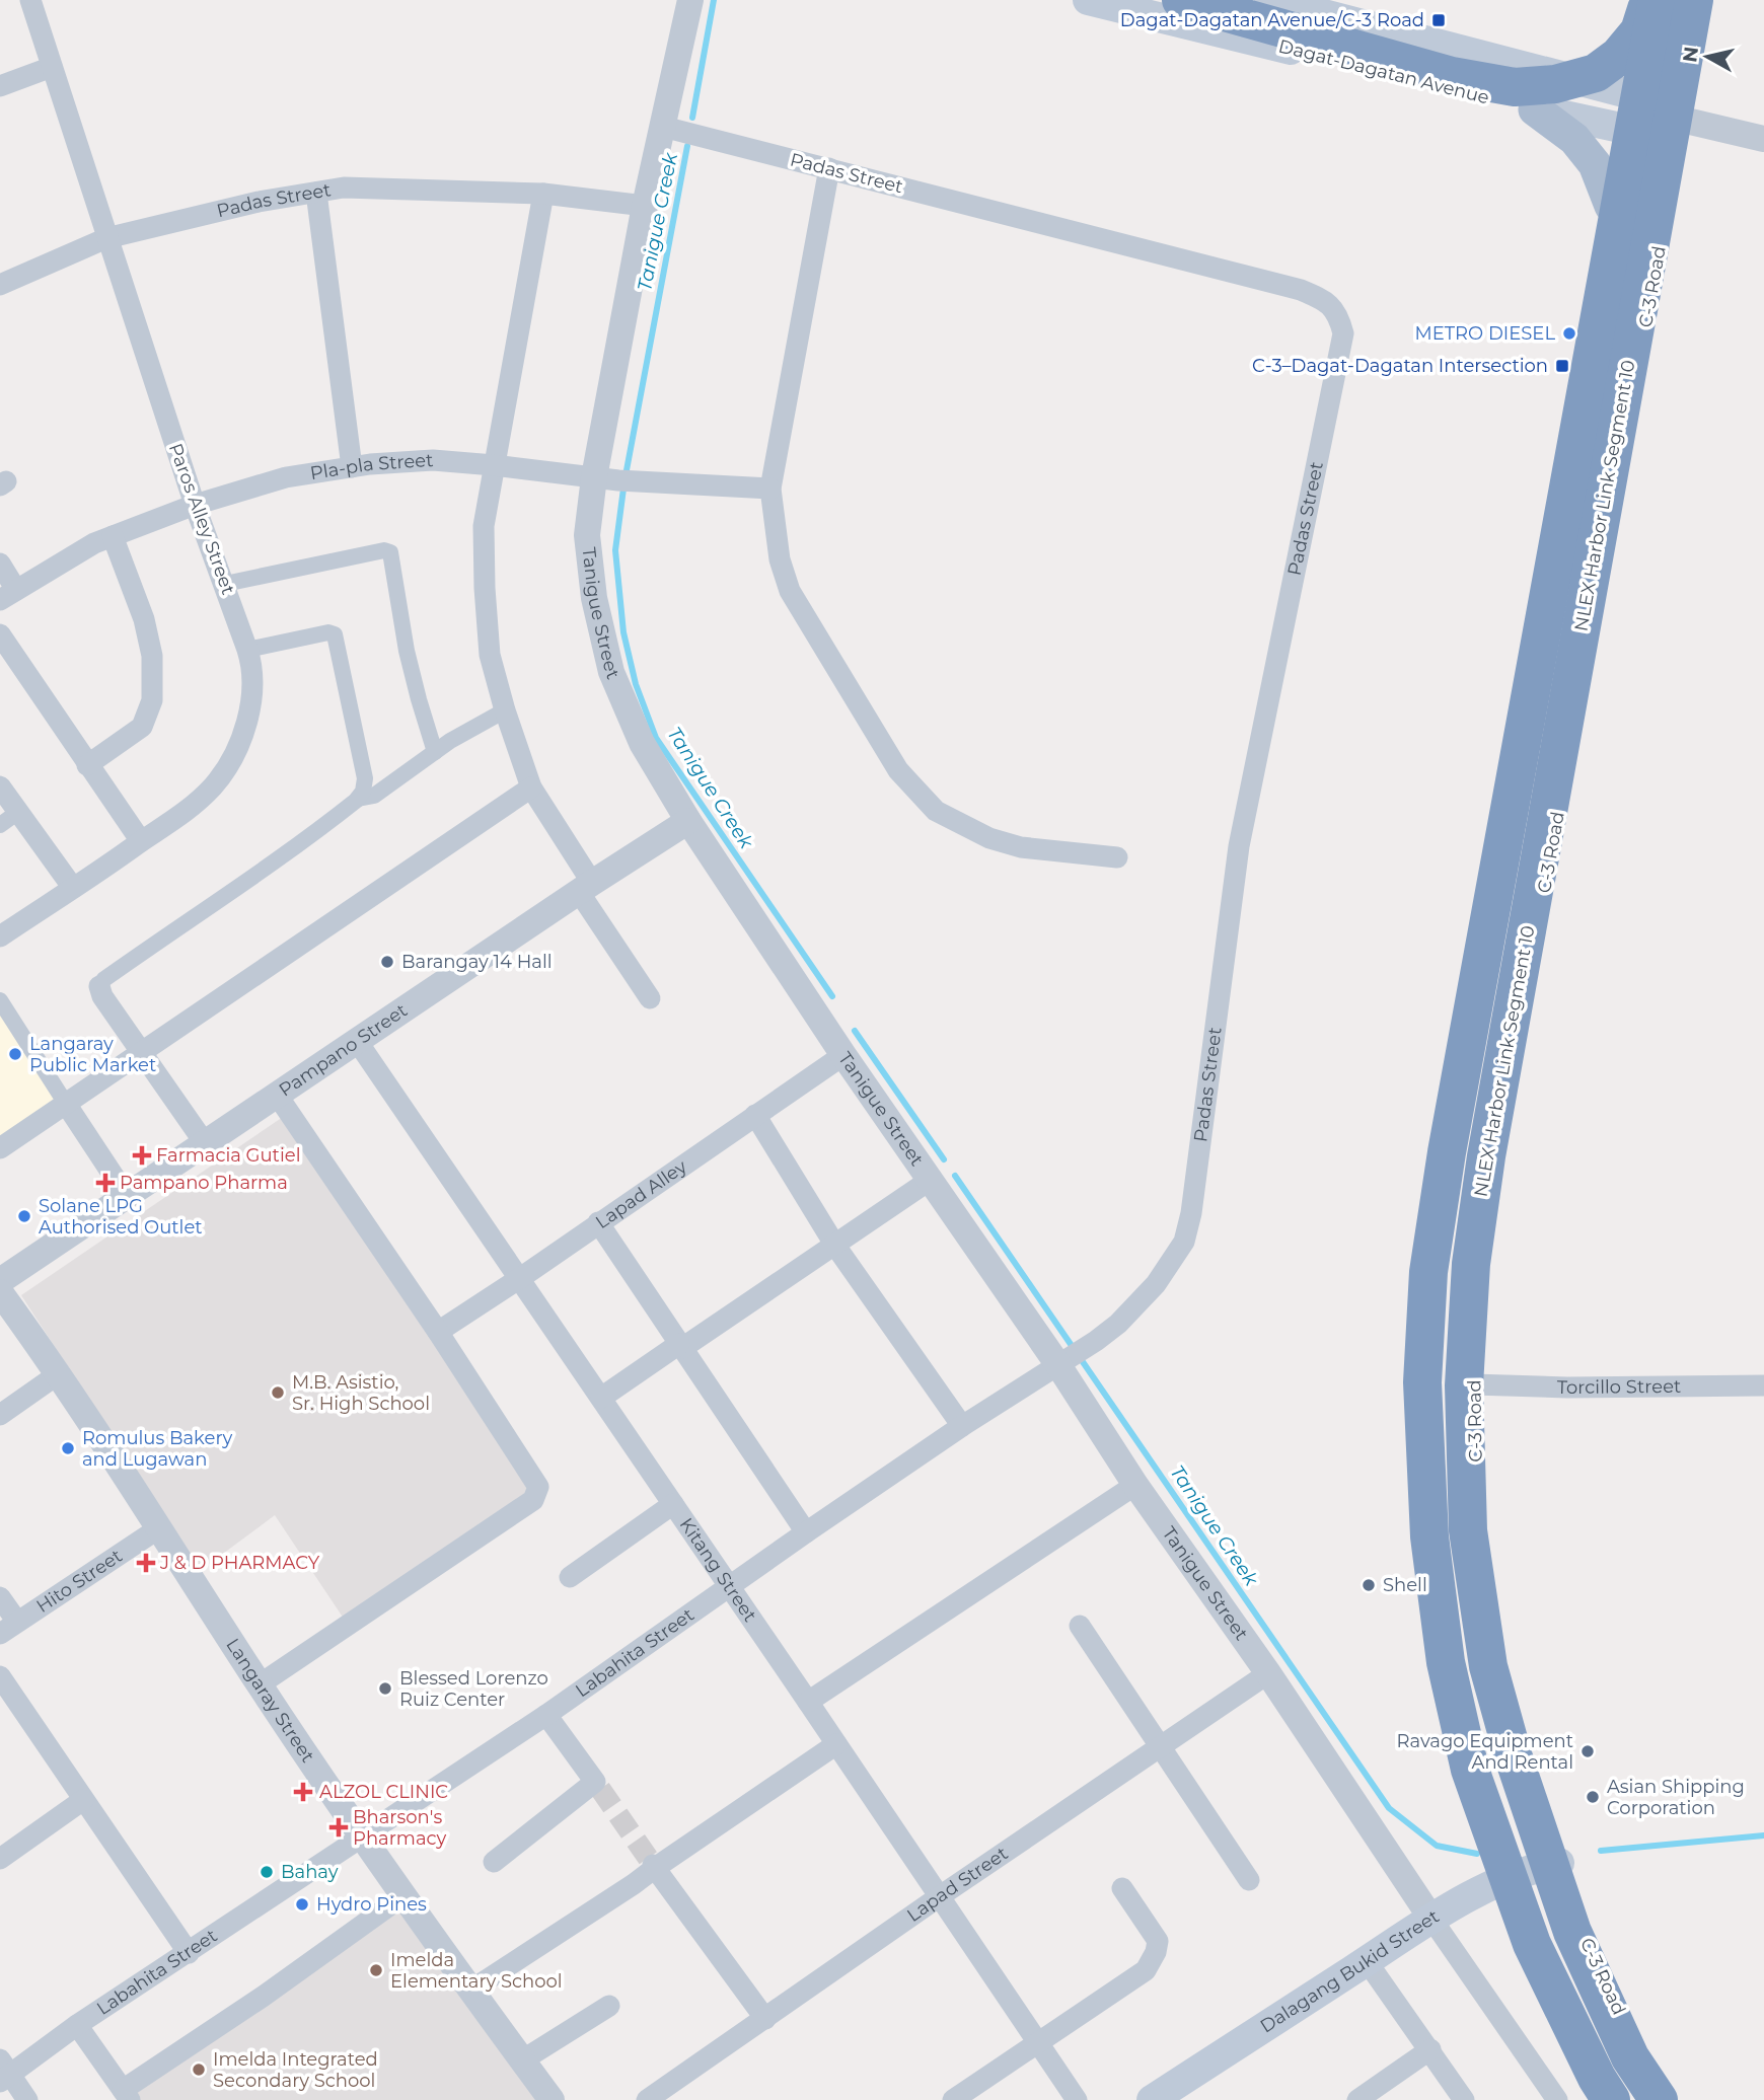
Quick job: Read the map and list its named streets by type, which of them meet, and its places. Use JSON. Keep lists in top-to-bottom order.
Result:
{
  "streets": {
    "highway": ["NLEX Harbor Link Segment 10"],
    "main road": ["Dagat-Dagatan Avenue", "C-3 Road", "Dalagang Bukid Street"],
    "street": [
      "Padas Street",
      "Pla-pla Street",
      "Paros Alley Street",
      "Tanigue Street",
      "Pampano Street",
      "Lapad Alley",
      "Torcillo Street",
      "Kitang Street",
      "Hito Street",
      "Labahita Street",
      "Langaray Street",
      "Lapad Street"
    ]
  },
  "crossings": [
    ["Dagat-Dagatan Avenue", "C-3 Road"],
    ["Padas Street", "Paros Alley Street"],
    ["Padas Street", "Tanigue Street"],
    ["Padas Street", "Labahita Street"],
    ["C-3 Road", "Torcillo Street"],
    ["C-3 Road", "Dalagang Bukid Street"],
    ["Pla-pla Street", "Paros Alley Street"],
    ["Pla-pla Street", "Tanigue Street"],
    ["Tanigue Street", "Pampano Street"],
    ["Tanigue Street", "Lapad Alley"],
    ["Tanigue Street", "Labahita Street"],
    ["Tanigue Street", "Lapad Street"],
    ["Tanigue Street", "Dalagang Bukid Street"],
    ["Pampano Street", "Kitang Street"],
    ["Lapad Alley", "Kitang Street"],
    ["Kitang Street", "Labahita Street"],
    ["Kitang Street", "Lapad Street"],
    ["Hito Street", "Langaray Street"],
    ["Labahita Street", "Langaray Street"]
  ],
  "water": ["Tanigue Creek"],
  "places": {
    "transit": ["Dagat-Dagatan Avenue/C-3 Road", "C-3–Dagat-Dagatan Intersection"],
    "other": [
      "METRO DIESEL",
      "Barangay 14 Hall",
      "Langaray Public Market",
      "Solane LPG Authorised Outlet",
      "M.B. Asistio, Sr. High School",
      "Romulus Bakery and Lugawan",
      "Shell",
      "Blessed Lorenzo Ruiz Center",
      "Ravago Equipment And Rental",
      "Asian Shipping Corporation",
      "Bahay",
      "Hydro Pines",
      "Imelda Elementary School",
      "Imelda Integrated Secondary School"
    ],
    "health": [
      "Farmacia Gutiel",
      "Pampano Pharma",
      "J & D PHARMACY",
      "ALZOL CLINIC",
      "Bharson's Pharmacy"
    ]
  },
  "north": "left"
}
